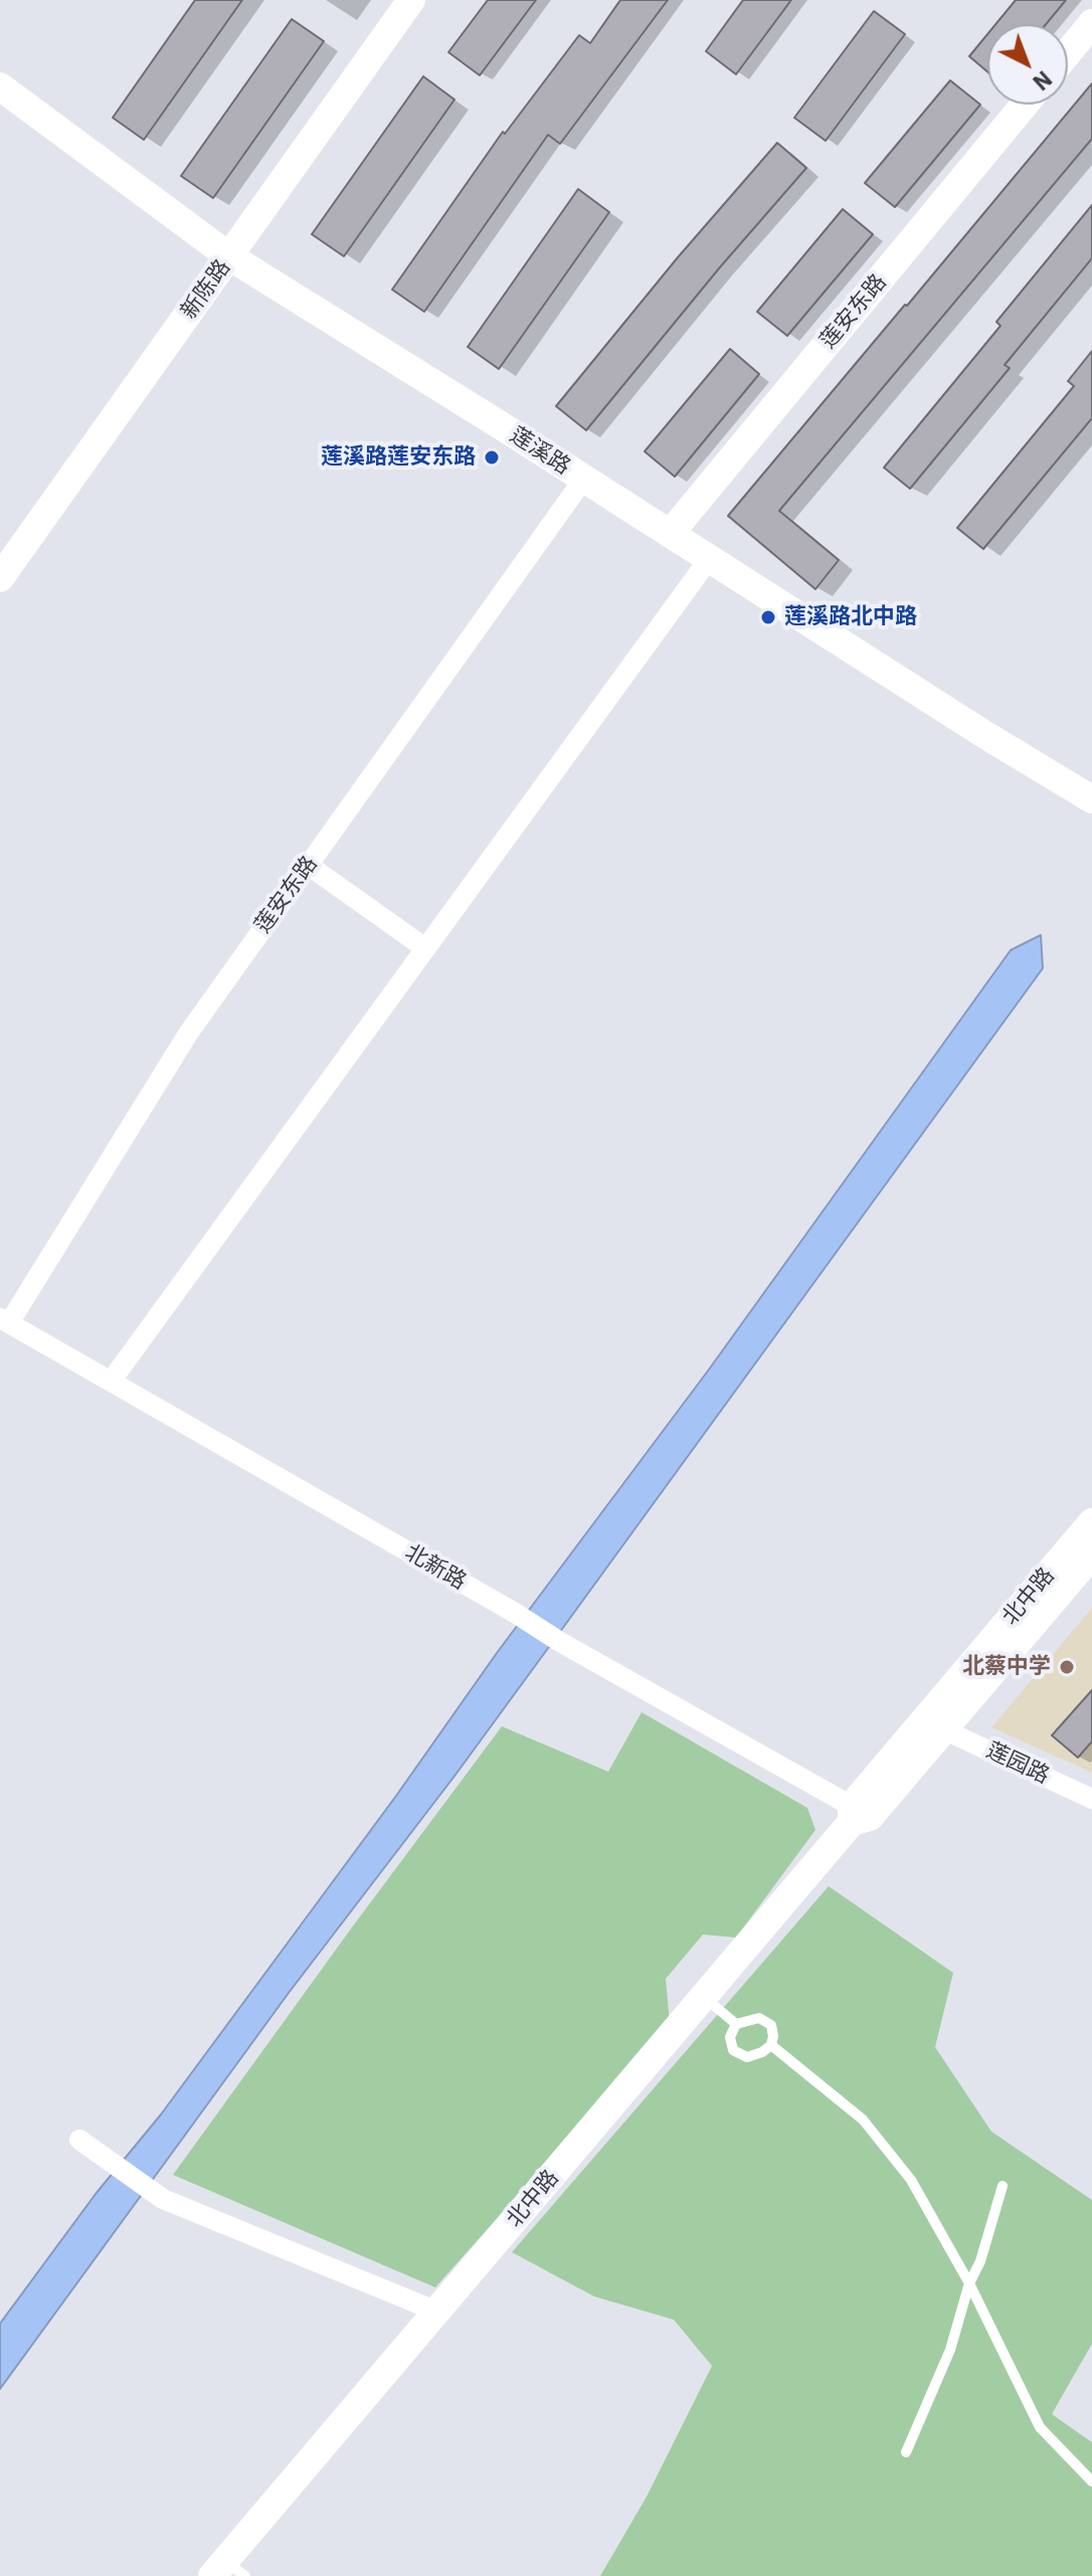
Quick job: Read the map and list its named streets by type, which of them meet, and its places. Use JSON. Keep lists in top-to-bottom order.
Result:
{
  "streets": {
    "street": [
      "新陈路",
      "莲安东路",
      "莲溪路",
      "北新路",
      "北中路",
      "莲园路"
    ]
  },
  "crossings": [
    ["新陈路", "莲溪路"],
    ["莲安东路", "莲溪路"],
    ["莲安东路", "北新路"],
    ["北新路", "北中路"],
    ["北中路", "莲园路"]
  ],
  "places": ["莲溪路莲安东路", "莲溪路北中路", "北蔡中学"],
  "north": "bottom right"
}
